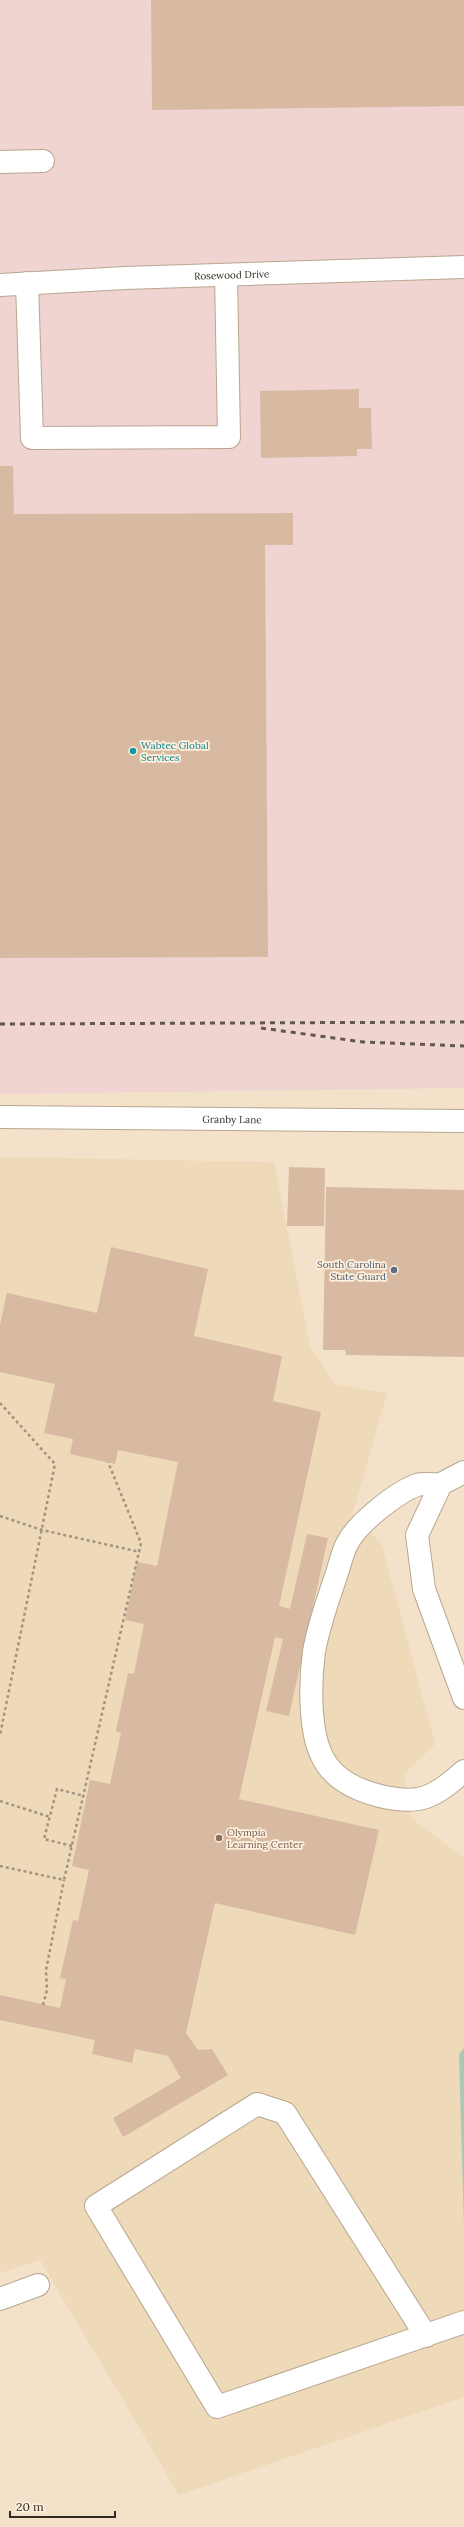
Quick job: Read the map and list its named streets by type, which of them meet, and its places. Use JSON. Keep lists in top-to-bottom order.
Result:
{
  "streets": {
    "street": ["Rosewood Drive", "Granby Lane"]
  },
  "places": ["Wabtec Global Services", "South Carolina State Guard", "Olympia Learning Center"],
  "scale_bar": "20 m"
}
